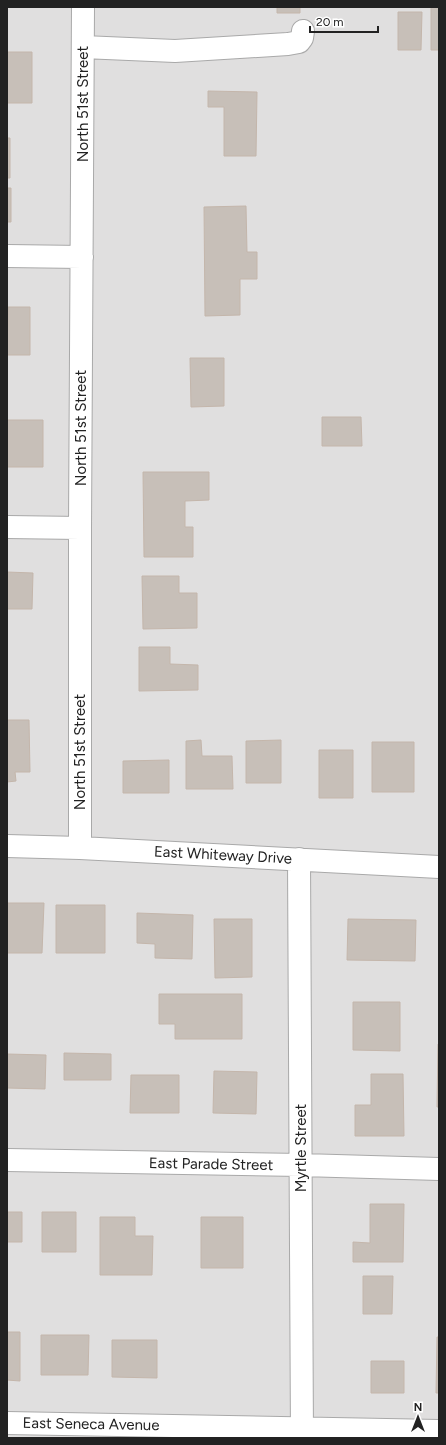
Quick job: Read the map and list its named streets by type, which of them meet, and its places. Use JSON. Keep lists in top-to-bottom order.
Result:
{
  "streets": {
    "street": [
      "North 51st Street",
      "East Whiteway Drive",
      "Myrtle Street",
      "East Parade Street",
      "East Seneca Avenue"
    ]
  },
  "crossings": [
    ["North 51st Street", "East Whiteway Drive"],
    ["East Whiteway Drive", "Myrtle Street"],
    ["Myrtle Street", "East Parade Street"],
    ["Myrtle Street", "East Seneca Avenue"]
  ],
  "scale_bar": "20 m",
  "north": "top"
}
